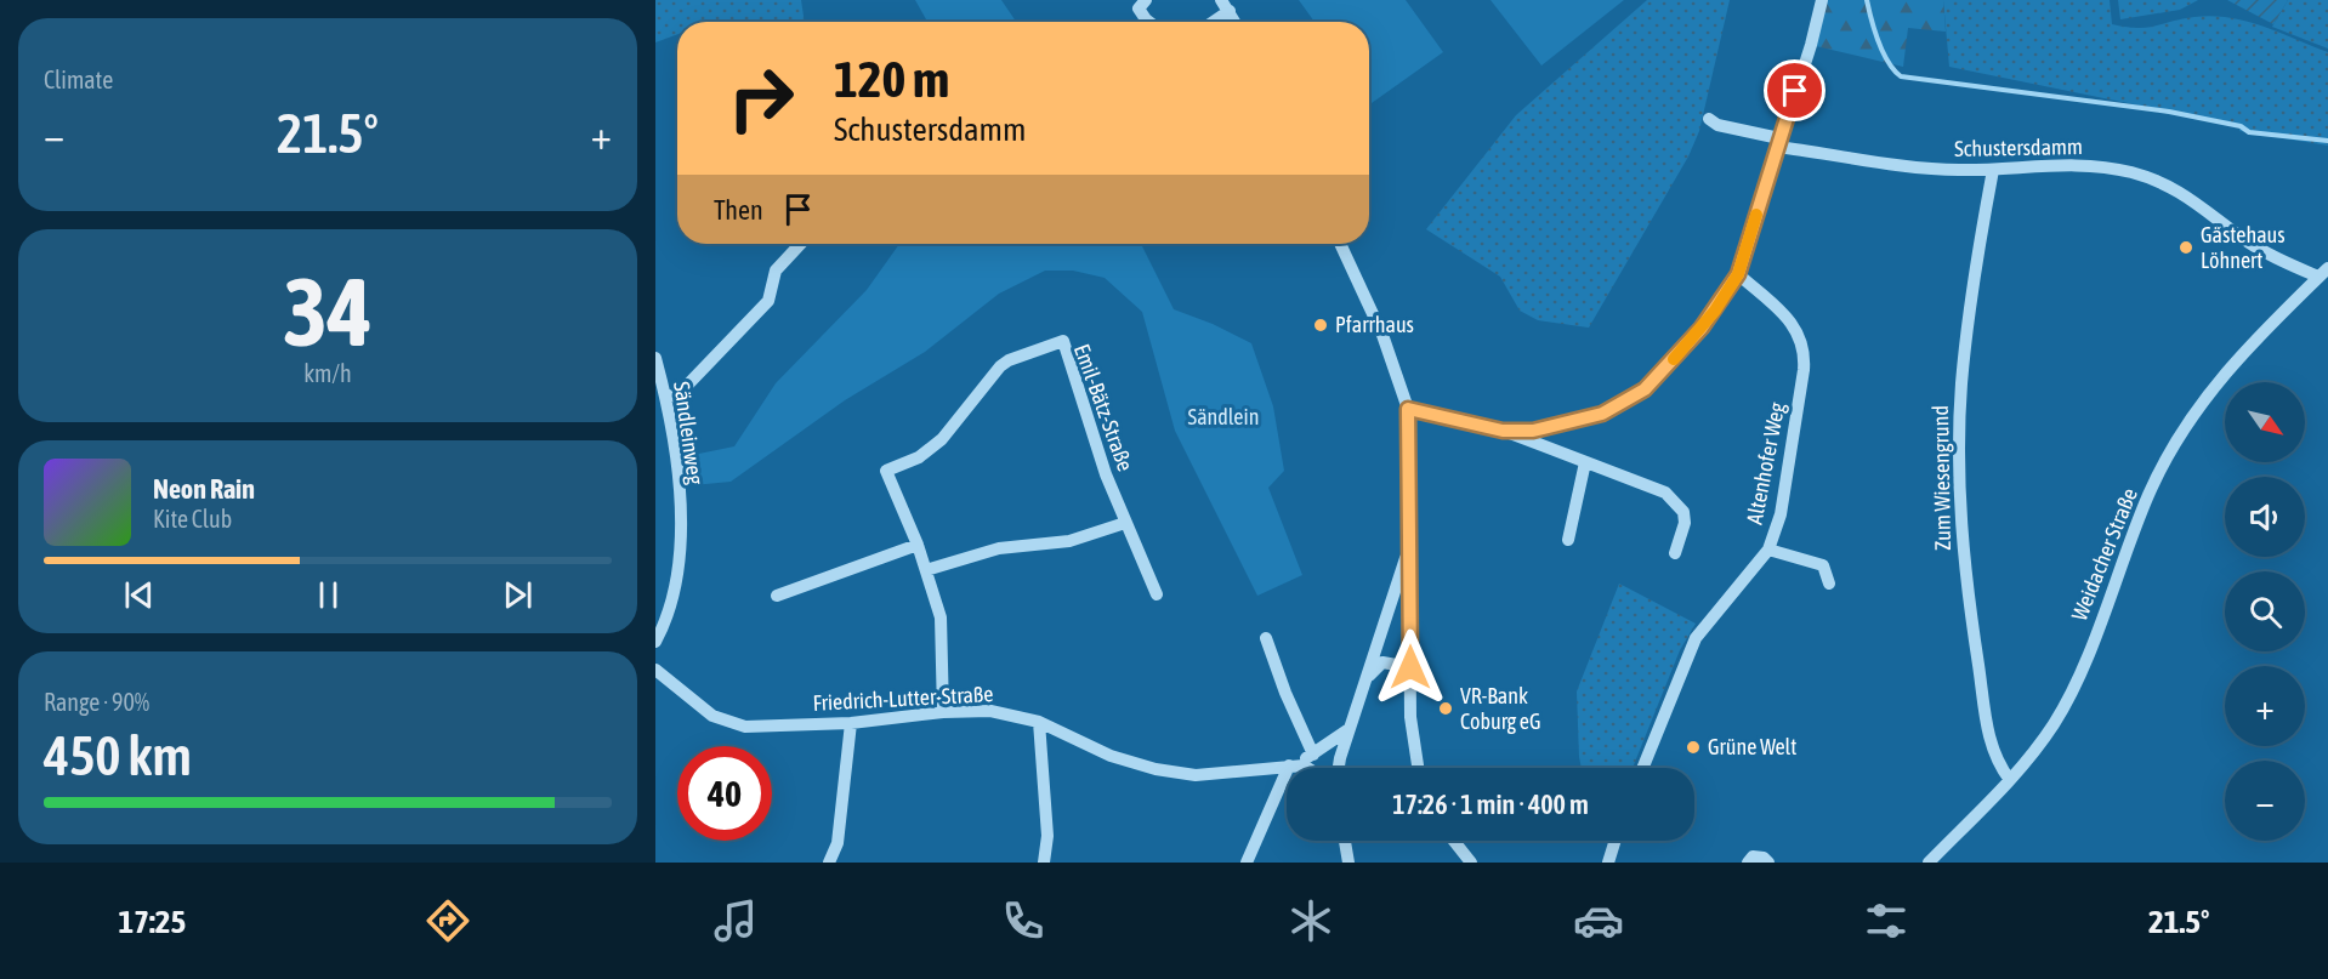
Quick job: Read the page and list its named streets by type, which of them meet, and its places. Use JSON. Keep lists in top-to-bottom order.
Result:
{
  "streets": {
    "street": [
      "Schustersdamm",
      "Emil-Bätz-Straße",
      "Sändleinweg",
      "Altenhofer Weg",
      "Zum Wiesengrund",
      "Weidacher Straße",
      "Friedrich-Lutter-Straße"
    ]
  },
  "crossings": [
    ["Schustersdamm", "Zum Wiesengrund"],
    ["Schustersdamm", "Weidacher Straße"],
    ["Emil-Bätz-Straße", "Friedrich-Lutter-Straße"],
    ["Zum Wiesengrund", "Weidacher Straße"]
  ],
  "parks": ["Sändlein"],
  "places": [
    "Gästehaus Löhnert",
    "Pfarrhaus",
    "VR-Bank Coburg eG",
    "Grüne Welt"
  ],
  "north": "bottom right",
  "page": {
    "tile": [
      "Climate",
      ["34", "km/h"],
      ["Range · 90%", "450 km"]
    ],
    "turn": ["120 m", "Schustersdamm"],
    "heat": ["−", "21.5°", "+"],
    "then": "Then",
    "map_buttons": ["+", "−"],
    "song": ["Neon Rain", "Kite Club"],
    "limit": "40",
    "trip": "17:26 · 1 min · 400 m",
    "tabs": ["17:25", "21.5°"]
  }
}
